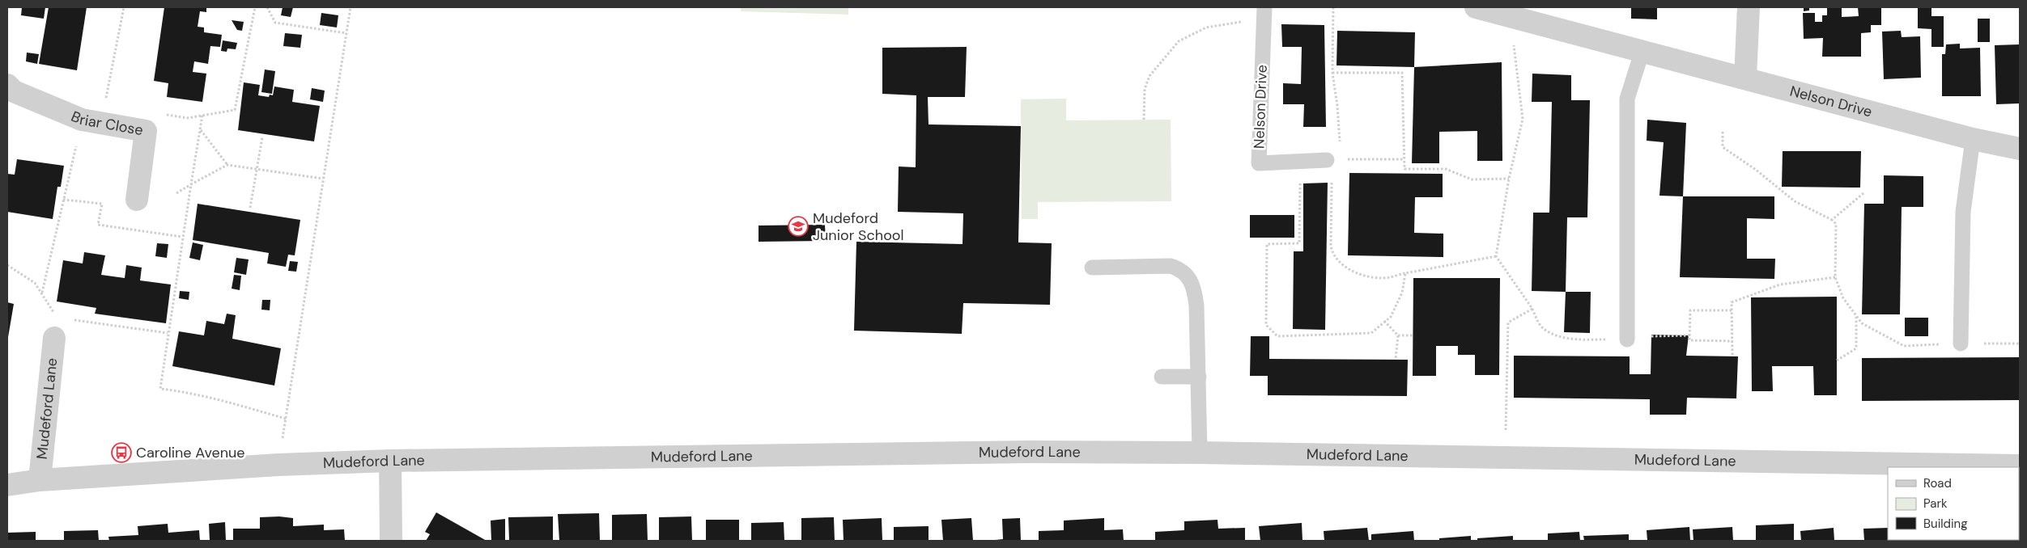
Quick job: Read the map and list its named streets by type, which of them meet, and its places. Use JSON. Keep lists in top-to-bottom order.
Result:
{
  "streets": {
    "street": ["Nelson Drive", "Briar Close", "Mudeford Lane"]
  },
  "places": {
    "school or university": ["Mudeford Junior School"],
    "bus stop": ["Caroline Avenue"]
  },
  "legend": ["Road", "Park", "Building"]
}
